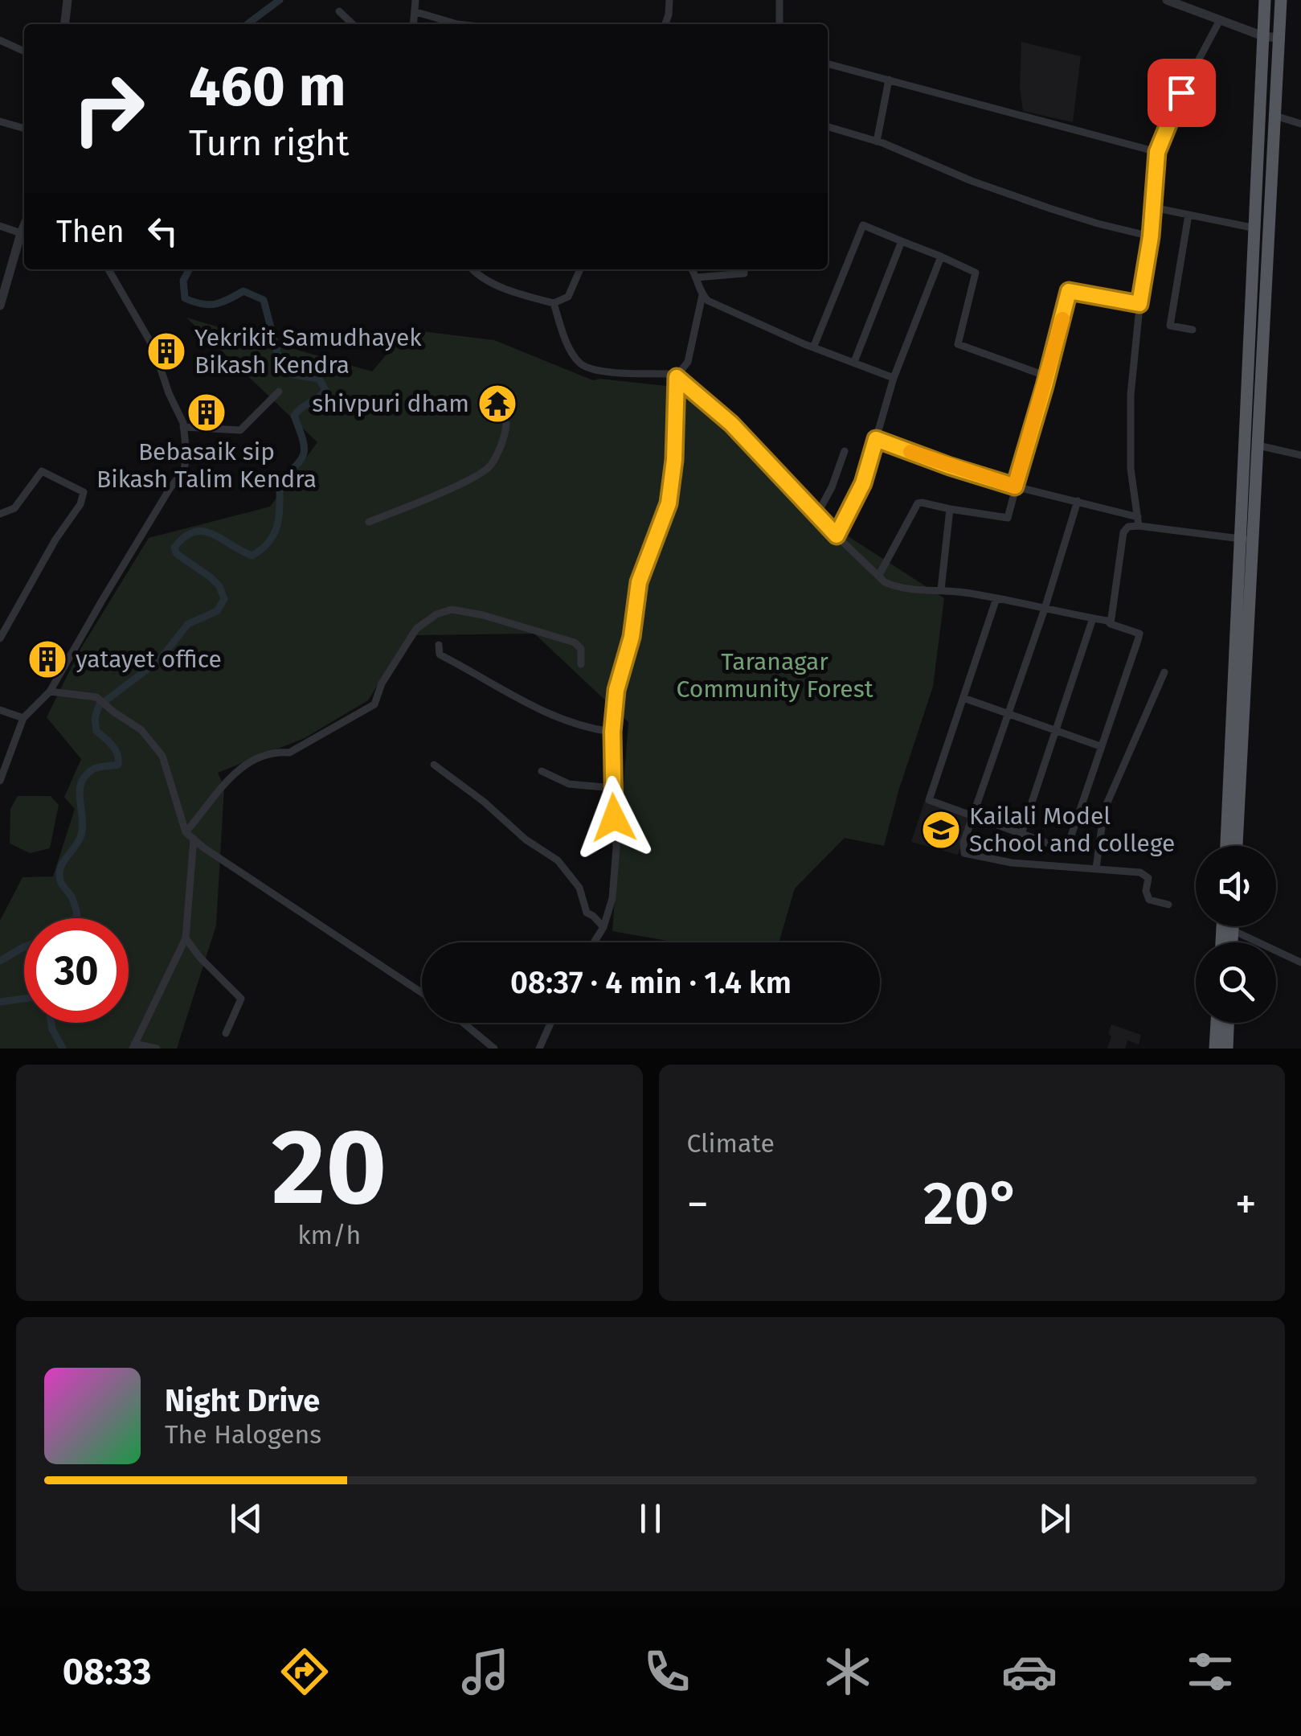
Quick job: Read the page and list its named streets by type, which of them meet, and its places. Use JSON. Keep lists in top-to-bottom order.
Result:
{
  "parks": ["Taranagar Community Forest"],
  "places": {
    "building": ["Yekrikit Samudhayek Bikash Kendra", "Bebasaik sip Bikash Talim Kendra", "yatayet office"],
    "temple": ["shivpuri dham"],
    "school or university": ["Kailali Model School and college"]
  },
  "page": {
    "turn": ["460 m", "Turn right"],
    "then": "Then",
    "limit": "30",
    "trip": "08:37 · 4 min · 1.4 km",
    "tile": [
      ["20", "km/h"],
      "Climate"
    ],
    "heat": ["−", "20°", "+"],
    "song": ["Night Drive", "The Halogens"],
    "tabs": "08:33"
  }
}
